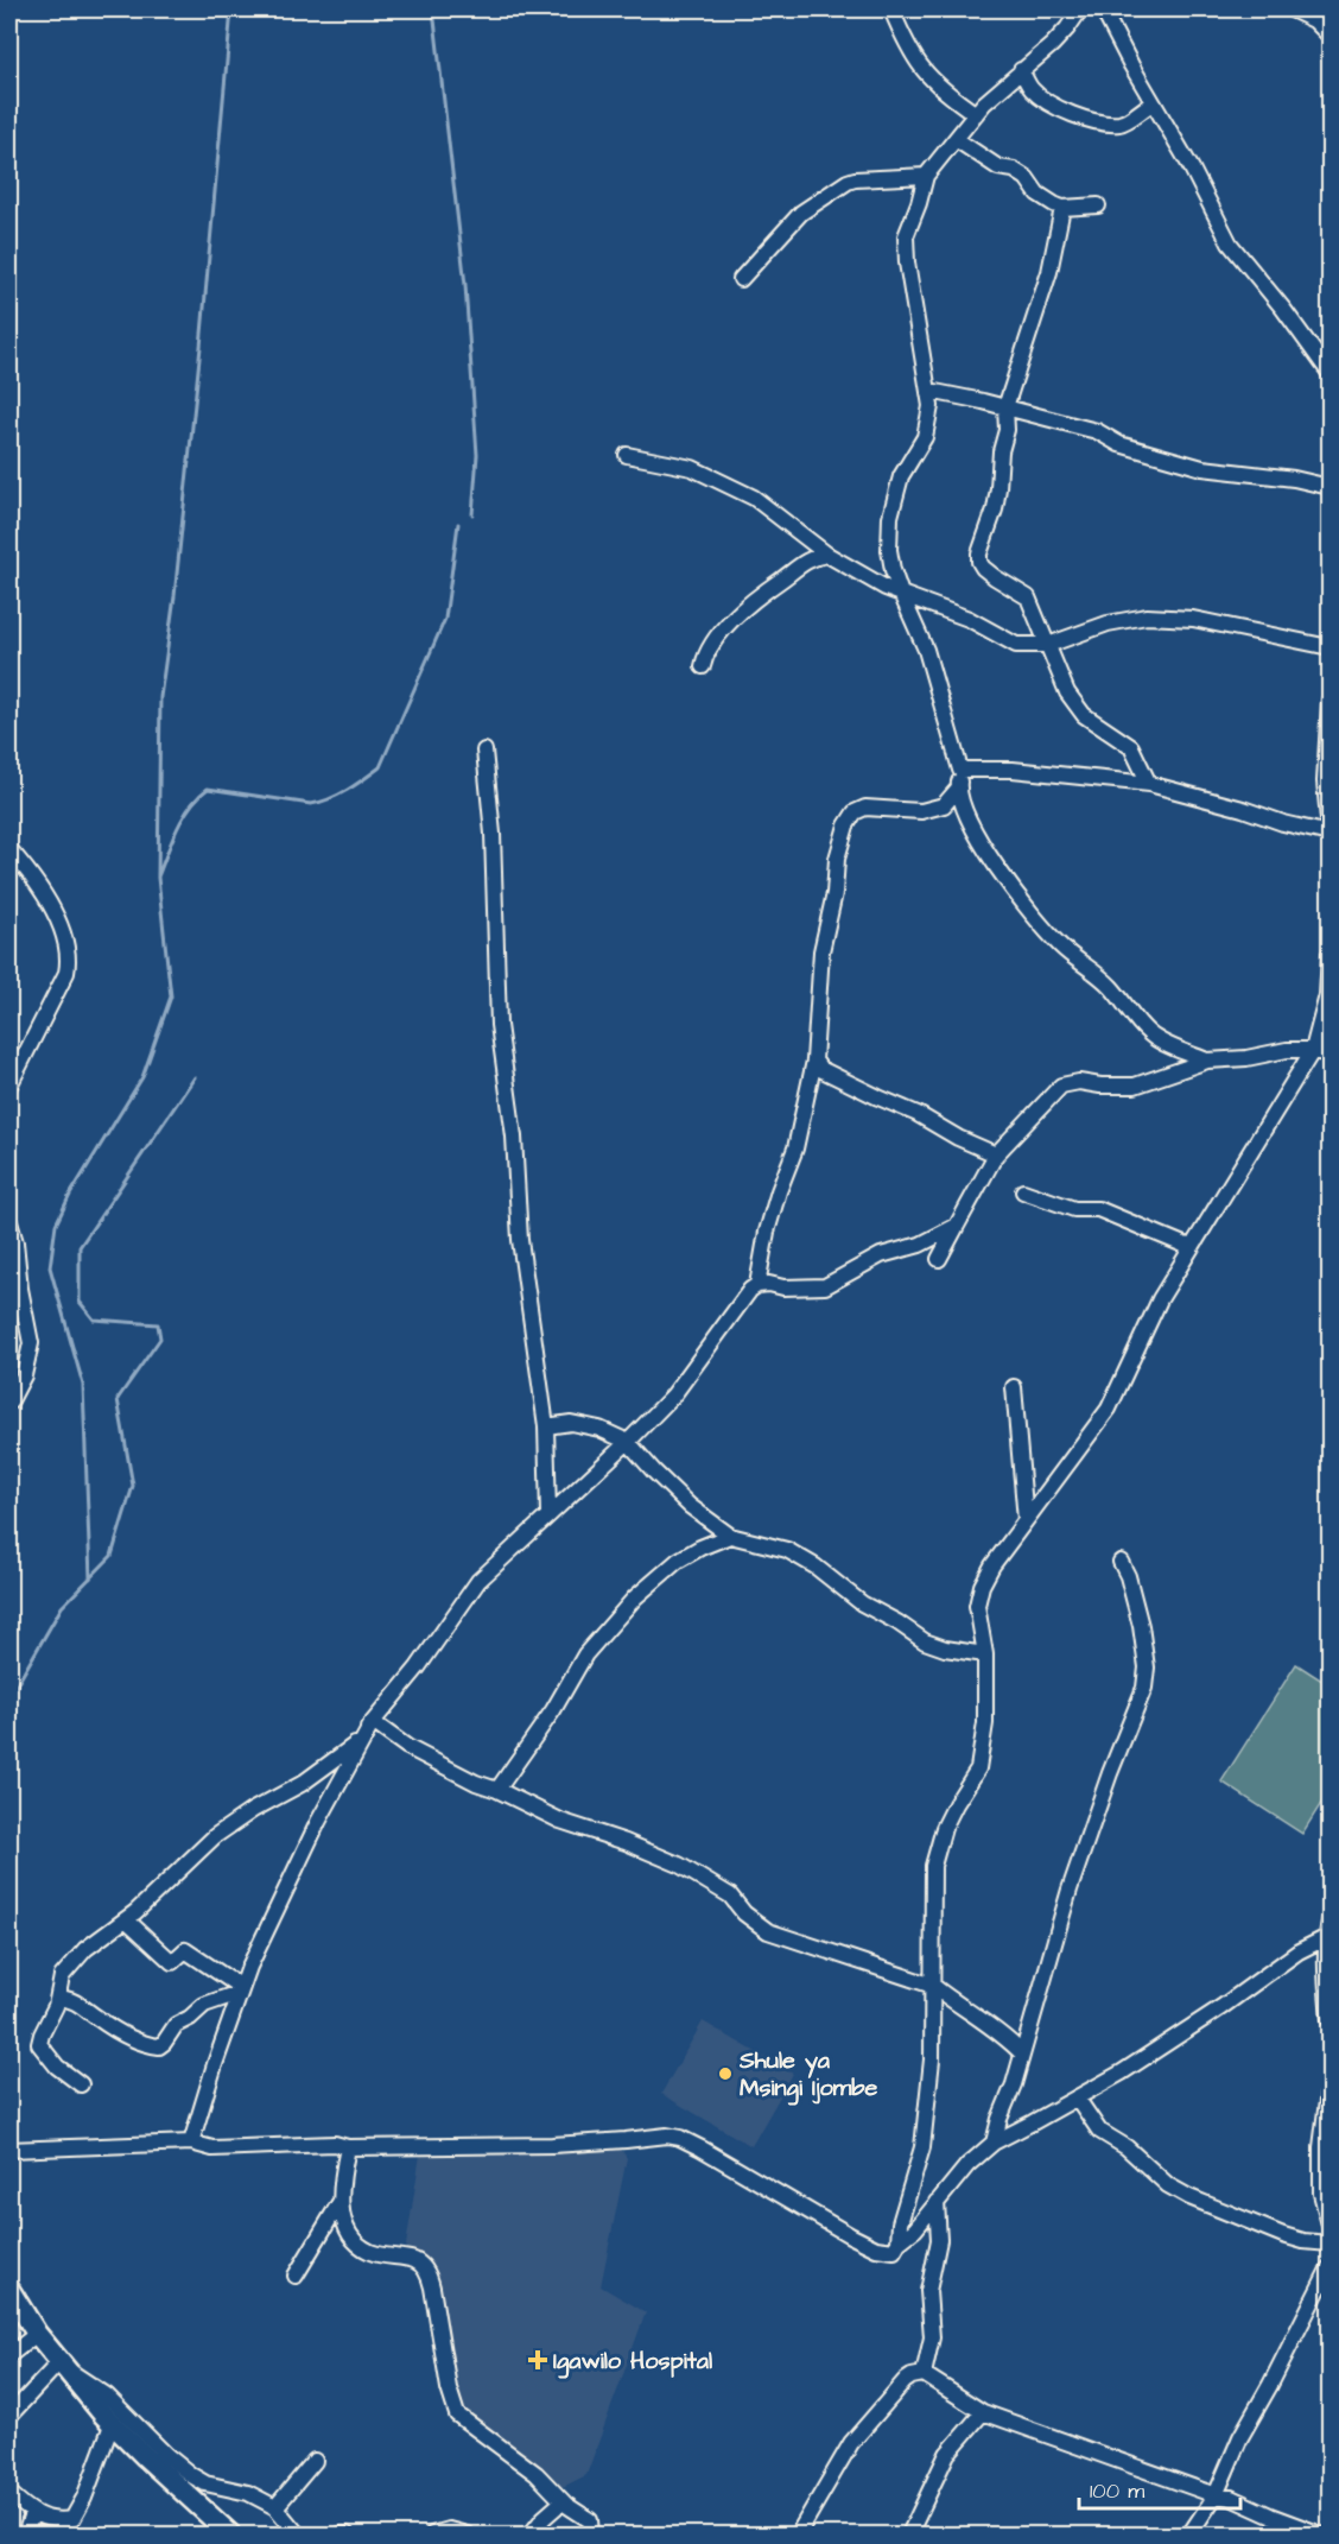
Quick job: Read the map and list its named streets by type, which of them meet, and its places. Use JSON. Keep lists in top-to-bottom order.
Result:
{
  "places": {
    "other": ["Shule ya Msingi Ijombe"],
    "health": ["Igawilo Hospital"]
  },
  "scale_bar": "100 m"
}
